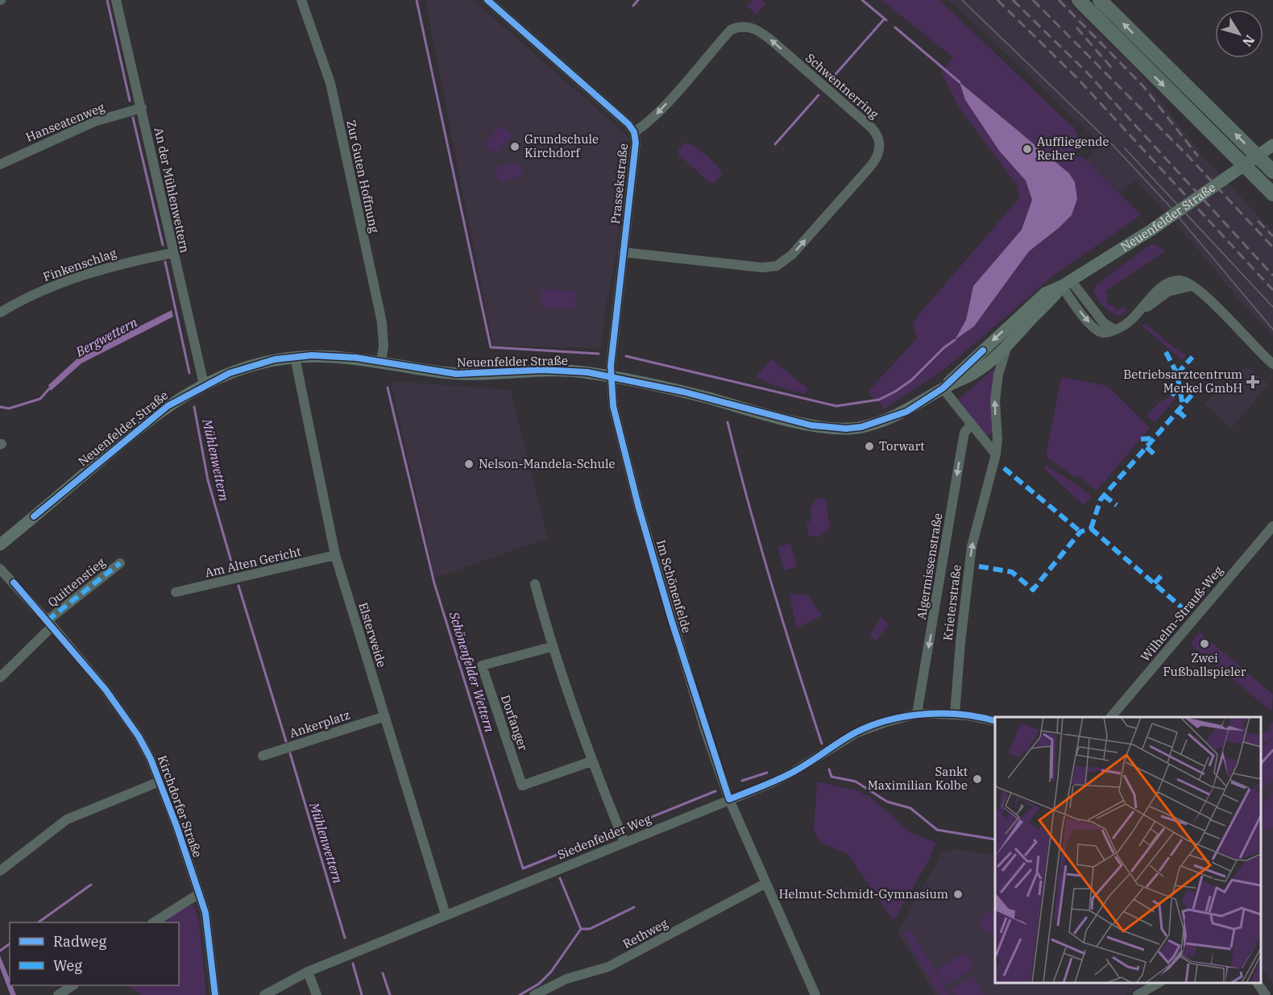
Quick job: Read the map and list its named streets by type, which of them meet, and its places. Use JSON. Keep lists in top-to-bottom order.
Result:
{
  "streets": {
    "main road": ["Neuenfelder Straße"],
    "street": [
      "Schwentnerring",
      "Hanseatenweg",
      "Zur Guten Hoffnung",
      "Prassekstraße",
      "An der Mühlenwettern",
      "Finkenschlag",
      "Am Alten Gericht",
      "Algermissenstraße",
      "Quittenstieg",
      "Im Schönenfelde",
      "Krieterstraße",
      "Wilhelm-Strauß-Weg",
      "Elsterweide",
      "Dorfanger",
      "Ankerplatz",
      "Kirchdorfer Straße",
      "Siedenfelder Weg",
      "Rethweg"
    ]
  },
  "crossings": [
    ["Schwentnerring", "Prassekstraße"],
    ["Hanseatenweg", "An der Mühlenwettern"],
    ["Zur Guten Hoffnung", "Neuenfelder Straße"],
    ["Prassekstraße", "Neuenfelder Straße"],
    ["Prassekstraße", "Im Schönenfelde"],
    ["An der Mühlenwettern", "Neuenfelder Straße"],
    ["An der Mühlenwettern", "Finkenschlag"],
    ["Neuenfelder Straße", "Im Schönenfelde"],
    ["Neuenfelder Straße", "Krieterstraße"],
    ["Neuenfelder Straße", "Elsterweide"],
    ["Am Alten Gericht", "Elsterweide"],
    ["Algermissenstraße", "Siedenfelder Weg"],
    ["Quittenstieg", "Kirchdorfer Straße"],
    ["Im Schönenfelde", "Siedenfelder Weg"],
    ["Im Schönenfelde", "Rethweg"],
    ["Krieterstraße", "Siedenfelder Weg"],
    ["Elsterweide", "Ankerplatz"],
    ["Elsterweide", "Siedenfelder Weg"]
  ],
  "one_way": ["Algermissenstraße", "Krieterstraße"],
  "water": ["Bergwettern", "Mühlenwettern", "Schönenfelder Wettern"],
  "places": {
    "other": [
      "Grundschule Kirchdorf",
      "Auffliegende Reiher",
      "Torwart",
      "Nelson-Mandela-Schule",
      "Zwei Fußballspieler",
      "Sankt Maximilian Kolbe",
      "Helmut-Schmidt-Gymnasium"
    ],
    "health": ["Betriebsarztcentrum Merkel GmbH"]
  },
  "legend": ["Radweg", "Weg"],
  "north": "bottom right"
}
